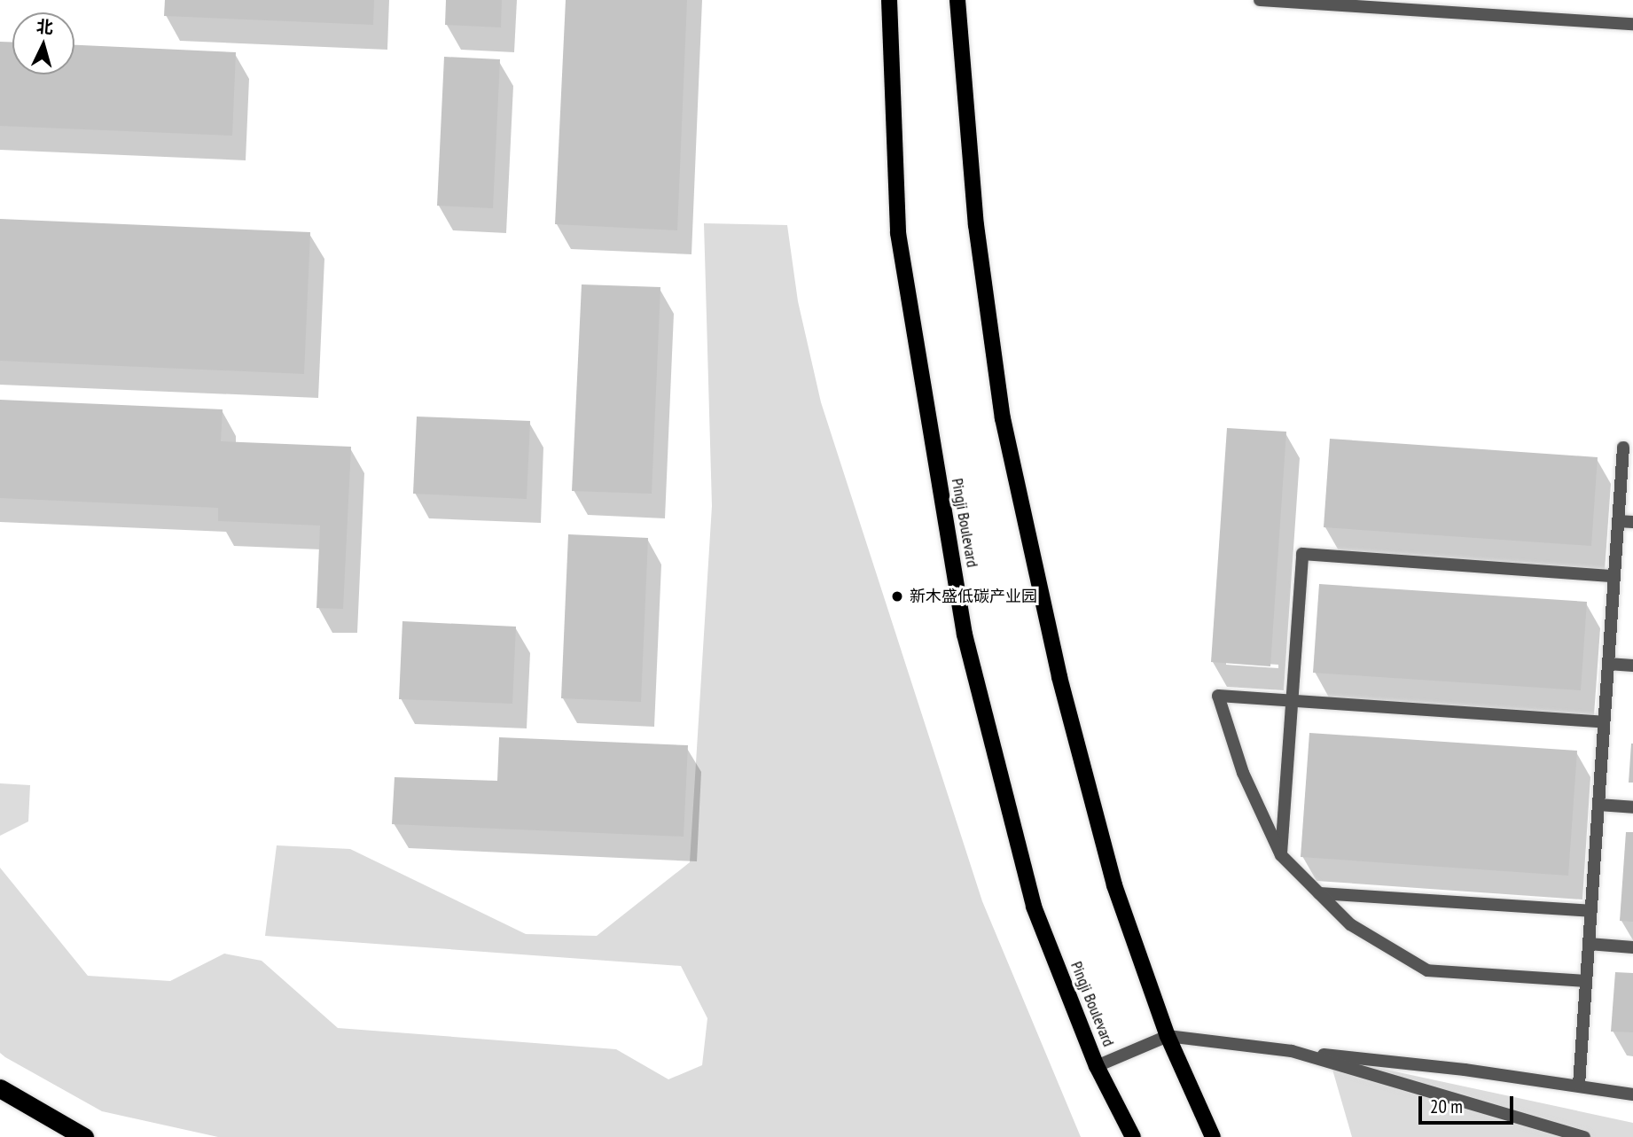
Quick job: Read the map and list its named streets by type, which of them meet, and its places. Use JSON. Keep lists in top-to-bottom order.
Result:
{
  "streets": {
    "main road": ["Pingji Boulevard"]
  },
  "places": ["新木盛低碳产业园"],
  "scale_bar": "20 m",
  "north": "top"
}
